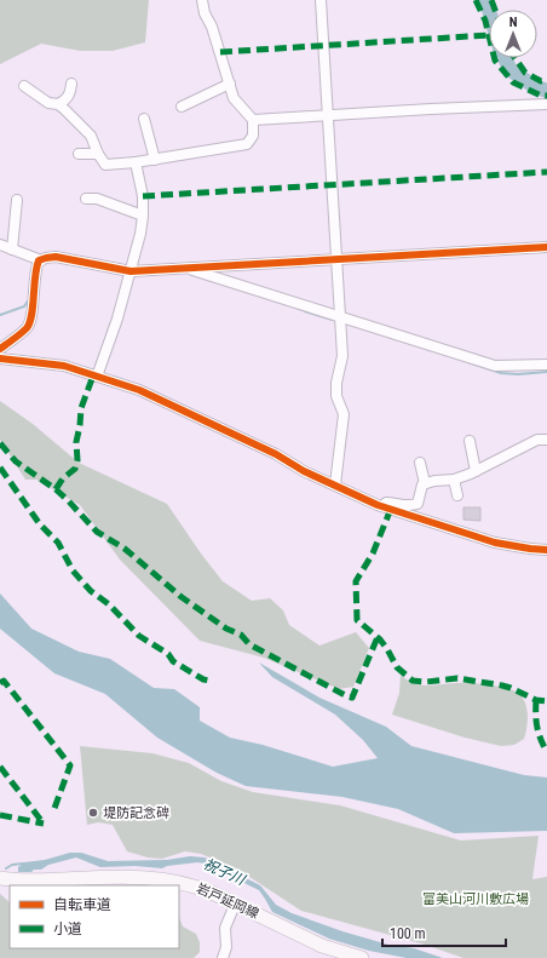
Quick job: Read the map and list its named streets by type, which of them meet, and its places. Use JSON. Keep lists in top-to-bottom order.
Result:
{
  "streets": {
    "main road": ["岩戸延岡線"]
  },
  "water": ["祝子川"],
  "parks": ["富美山河川敷広場"],
  "places": ["堤防記念碑"],
  "legend": ["自転車道", "小道"],
  "scale_bar": "100 m",
  "north": "top"
}
